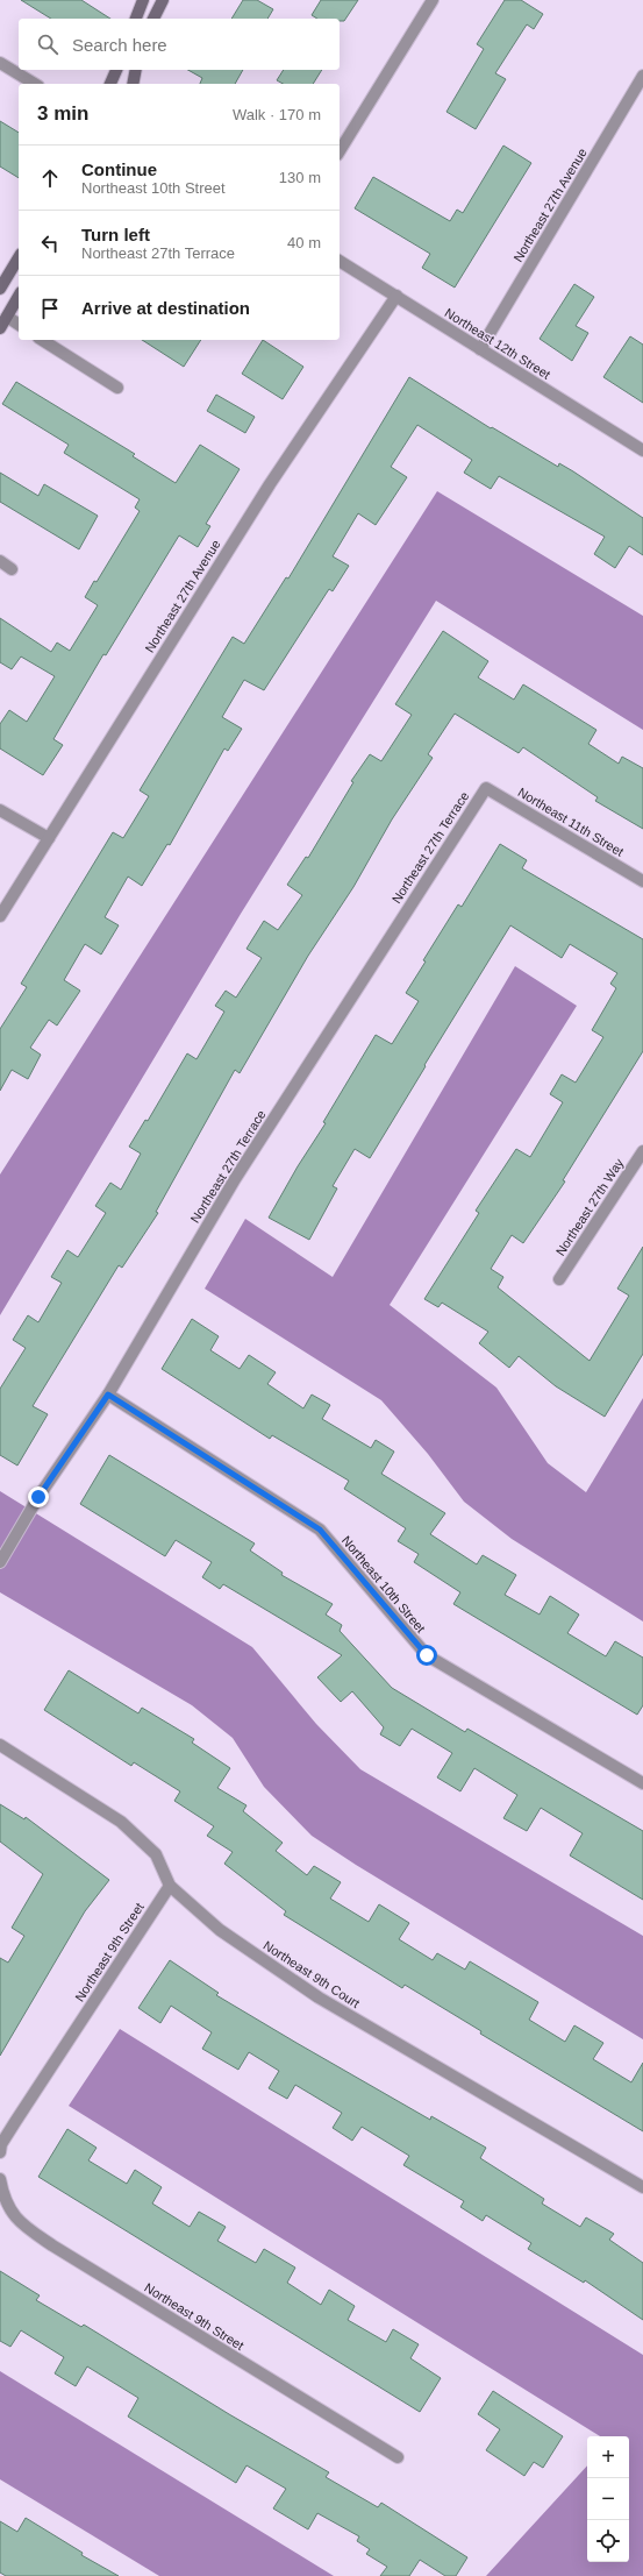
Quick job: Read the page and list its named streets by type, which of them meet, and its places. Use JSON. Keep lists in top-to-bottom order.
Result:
{
  "streets": {
    "street": [
      "Northeast 27th Avenue",
      "Northeast 12th Street",
      "Northeast 11th Street",
      "Northeast 27th Terrace",
      "Northeast 27th Way",
      "Northeast 10th Street",
      "Northeast 9th Street",
      "Northeast 9th Court"
    ]
  },
  "crossings": [
    ["Northeast 27th Avenue", "Northeast 12th Street"],
    ["Northeast 11th Street", "Northeast 27th Terrace"],
    ["Northeast 27th Terrace", "Northeast 10th Street"],
    ["Northeast 9th Street", "Northeast 9th Court"]
  ],
  "page": {
    "search": "Search here",
    "heading": ["3 min", "Walk · 170 m"],
    "list": [
      ["Continue", "Northeast 10th Street", "130 m"],
      ["Turn left", "Northeast 27th Terrace", "40 m"],
      "Arrive at destination"
    ],
    "map_buttons": ["+", "−"]
  }
}
